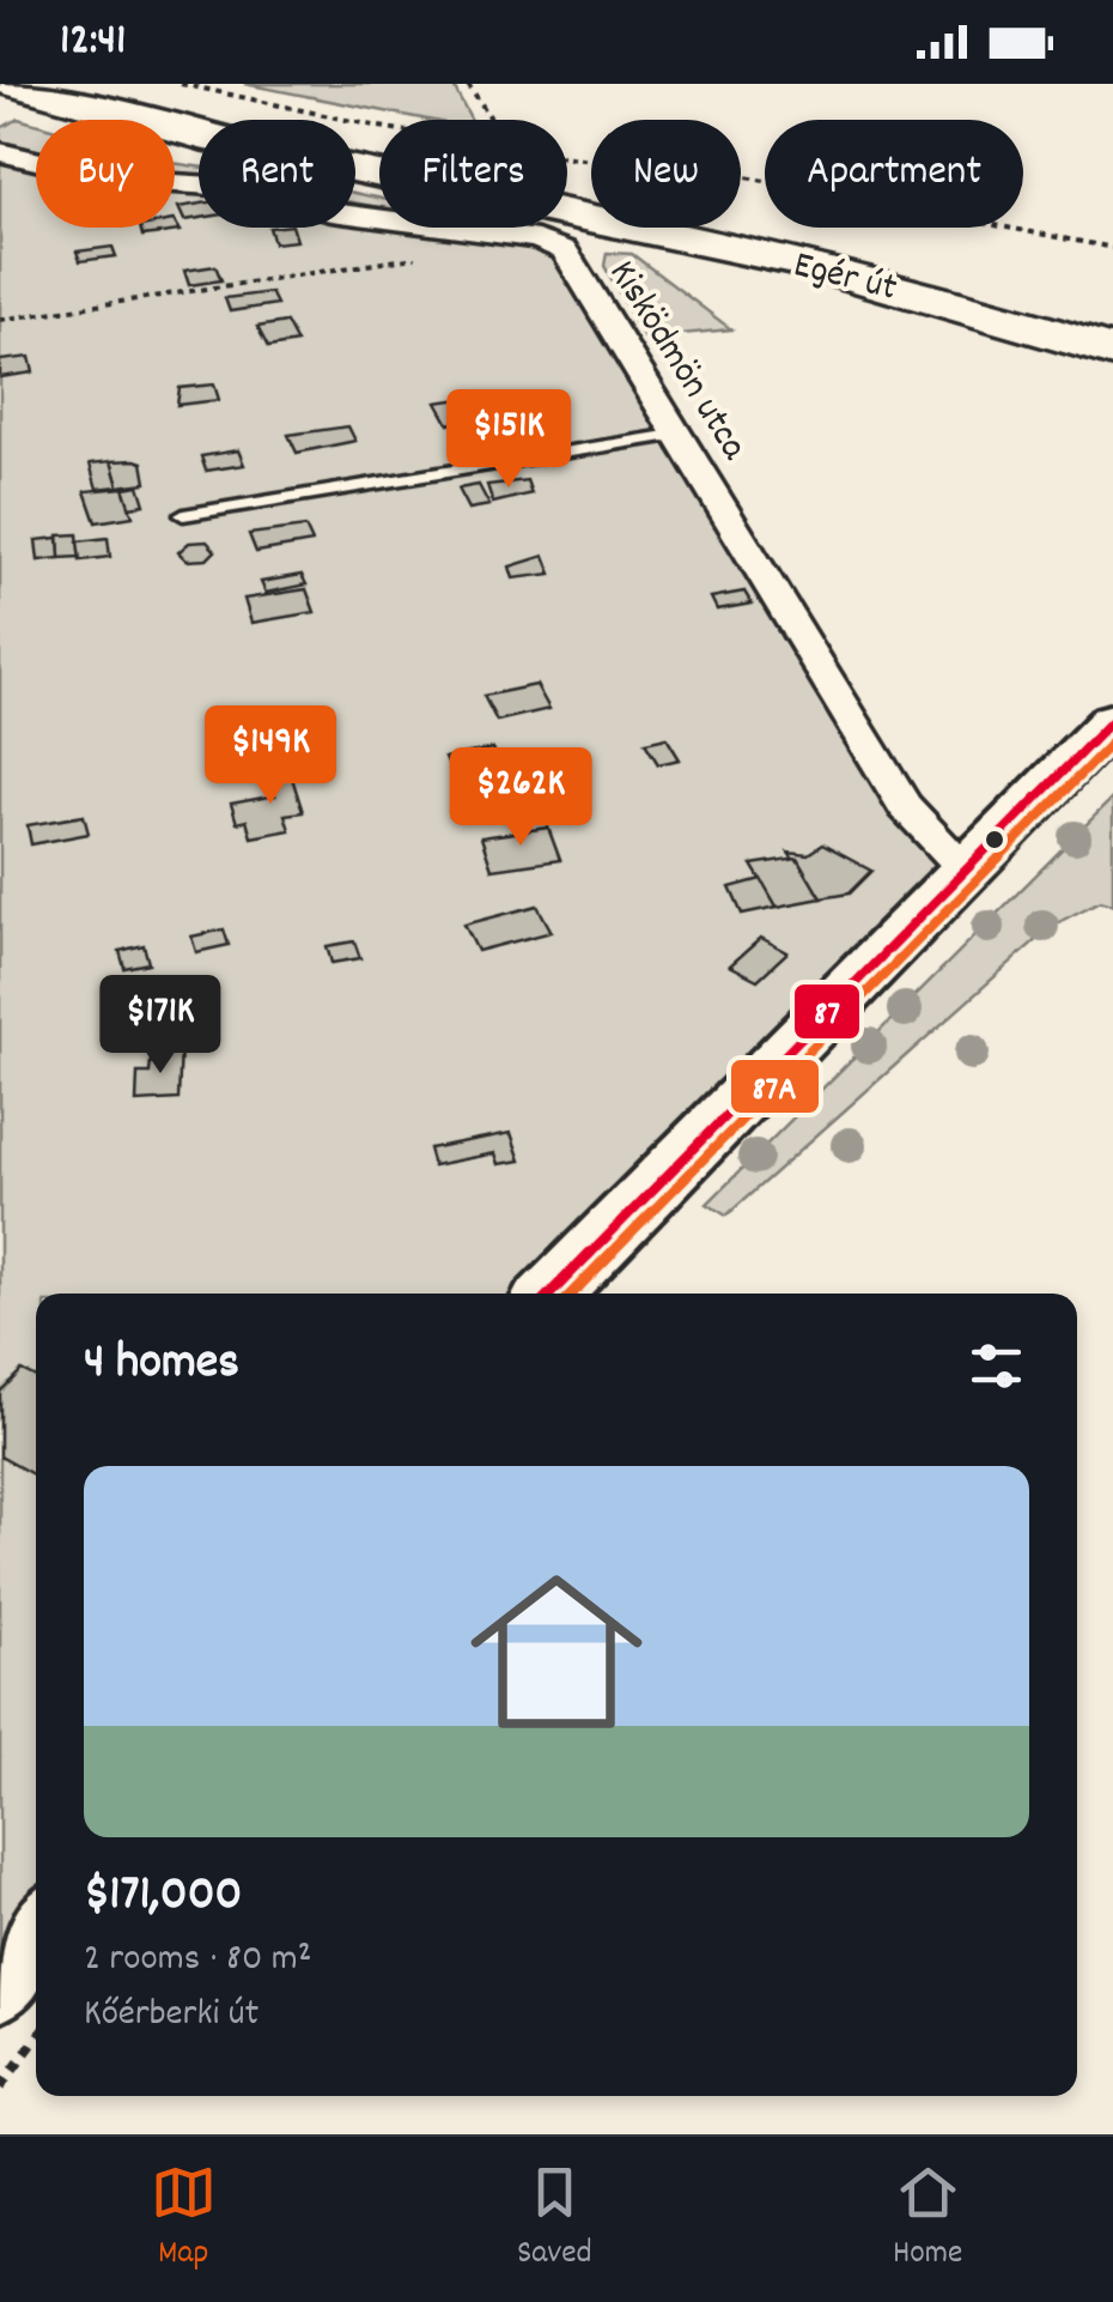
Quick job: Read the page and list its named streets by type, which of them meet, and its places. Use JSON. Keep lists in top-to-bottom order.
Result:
{
  "streets": {
    "main road": ["Egér út"],
    "street": ["Kisködmön utca"]
  },
  "lines": ["transit line 87", "transit line 87A"],
  "page": {
    "status": "12:41",
    "chip": [
      "Buy",
      "Rent",
      "Filters",
      "New",
      "Apartment"
    ],
    "price": [
      "$151K",
      "$149K",
      "$262K",
      "$171K"
    ],
    "heading": "4 homes",
    "list": [
      {
        "name": "$171,000",
        "note": "2 rooms · 80 m² · Kőérberki út"
      }
    ],
    "tabs": ["Map", "Saved", "Home"]
  }
}
